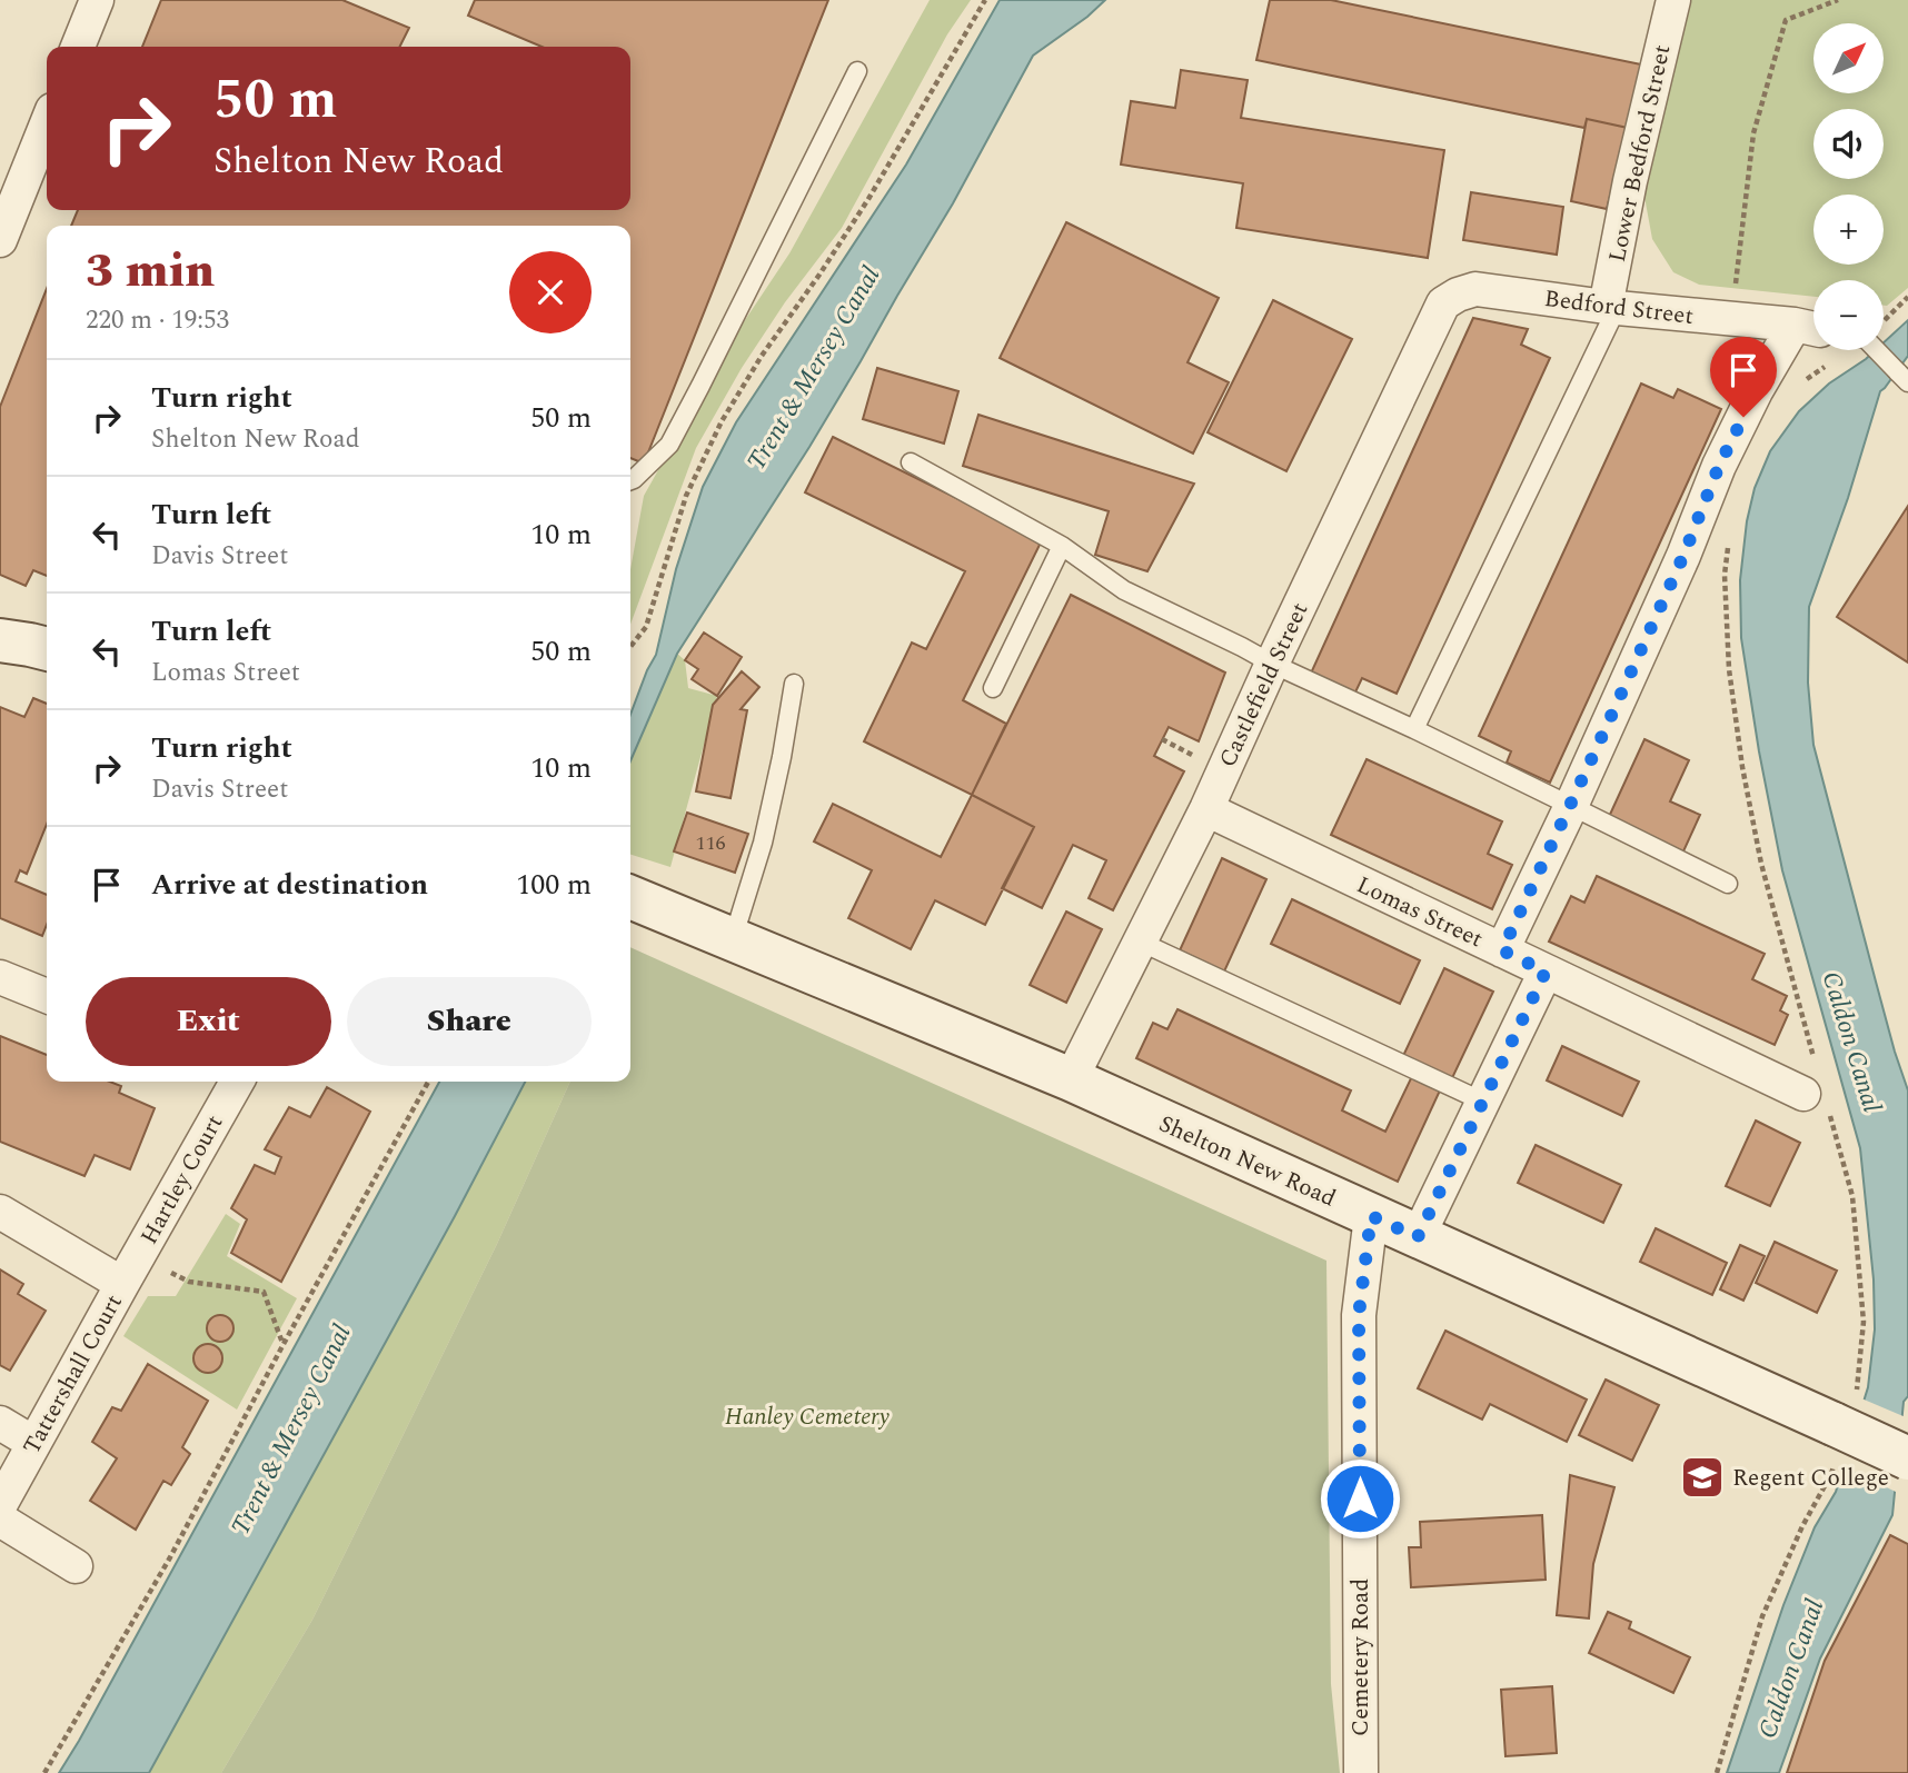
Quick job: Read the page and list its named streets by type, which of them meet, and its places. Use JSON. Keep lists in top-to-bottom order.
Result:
{
  "streets": {
    "main road": ["Shelton New Road"],
    "street": [
      "Lower Bedford Street",
      "Bedford Street",
      "Castlefield Street",
      "Lomas Street",
      "Hartley Court",
      "Tattershall Court",
      "Cemetery Road"
    ]
  },
  "crossings": [
    ["Lower Bedford Street", "Bedford Street"],
    ["Bedford Street", "Castlefield Street"],
    ["Castlefield Street", "Lomas Street"],
    ["Castlefield Street", "Shelton New Road"],
    ["Shelton New Road", "Cemetery Road"],
    ["Hartley Court", "Tattershall Court"]
  ],
  "water": ["Trent & Mersey Canal", "Caldon Canal"],
  "parks": ["Hanley Cemetery"],
  "places": {
    "school or university": ["Regent College"]
  },
  "house_numbers": ["116"],
  "north": "top right",
  "page": {
    "map_buttons": ["+", "−"],
    "turn": ["50 m", "Shelton New Road"],
    "heading": ["3 min", "220 m · 19:53"],
    "list": [
      {
        "name": "Turn right",
        "note": "Shelton New Road",
        "value": "50 m"
      },
      {
        "name": "Turn left",
        "note": "Davis Street",
        "value": "10 m"
      },
      {
        "name": "Turn left",
        "note": "Lomas Street",
        "value": "50 m"
      },
      {
        "name": "Turn right",
        "note": "Davis Street",
        "value": "10 m"
      },
      {
        "name": "Arrive at destination",
        "value": "100 m"
      }
    ],
    "buttons": ["Exit", "Share"]
  }
}
